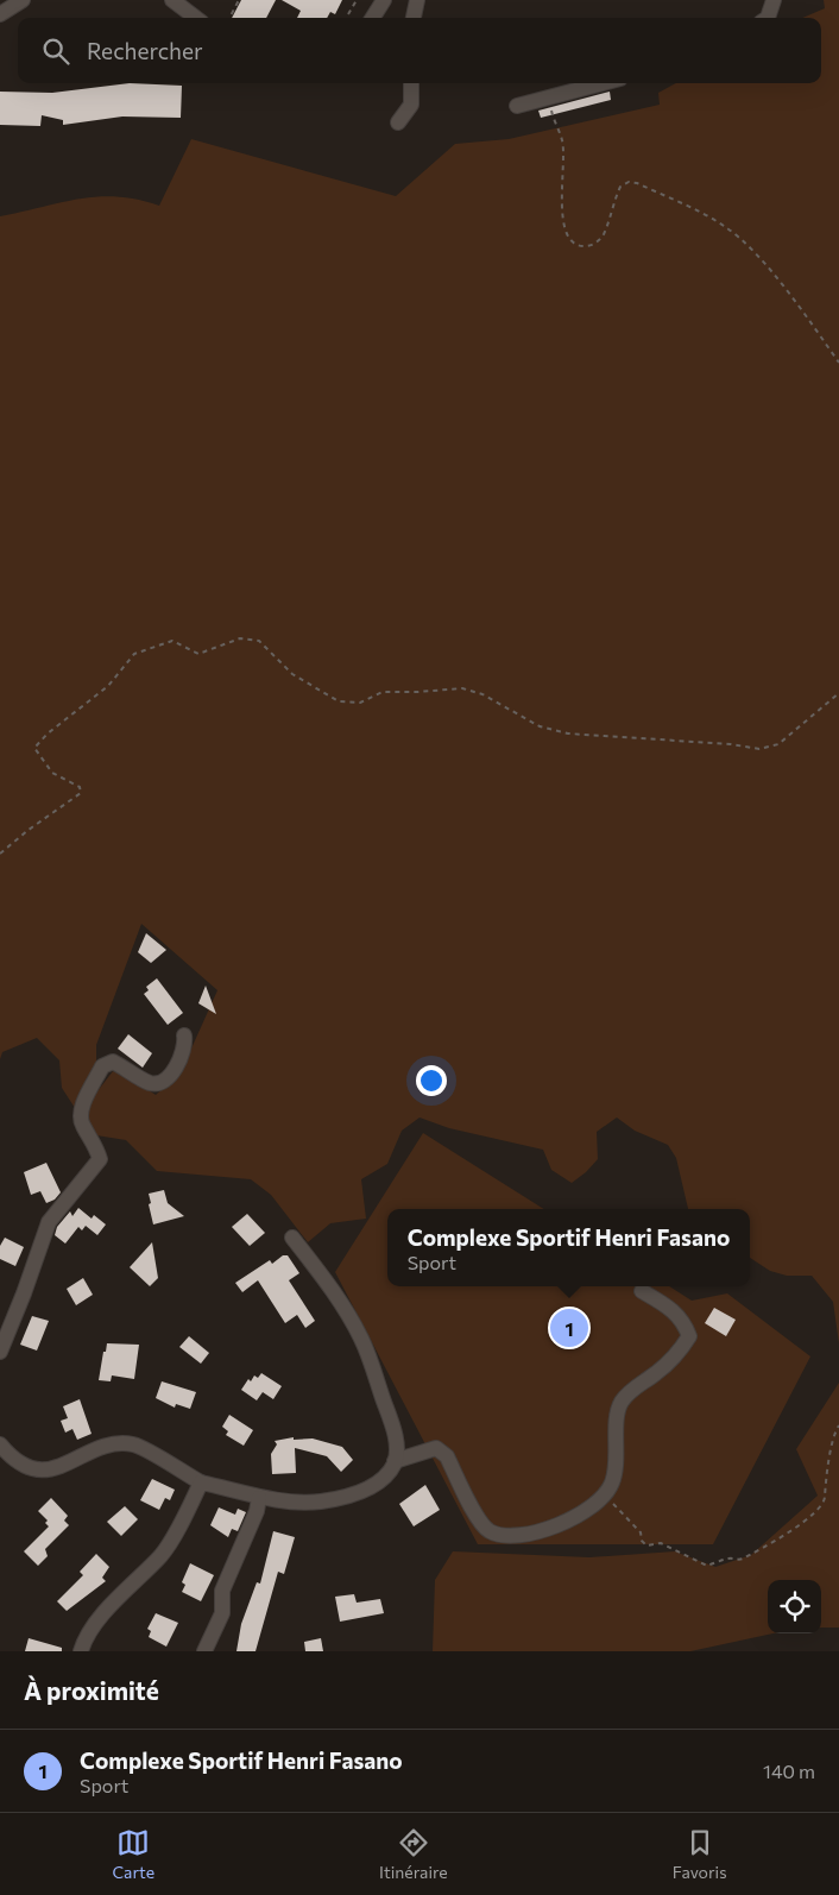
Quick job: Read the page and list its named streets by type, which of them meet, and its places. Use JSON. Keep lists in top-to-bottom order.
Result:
{
  "page": {
    "search": "Rechercher",
    "popup": ["Complexe Sportif Henri Fasano", "Sport"],
    "pins": "1",
    "heading": "À proximité",
    "list": [
      {
        "mark": "1",
        "name": "Complexe Sportif Henri Fasano",
        "note": "Sport",
        "value": "140 m"
      }
    ],
    "nav": ["Carte", "Itinéraire", "Favoris"]
  }
}
